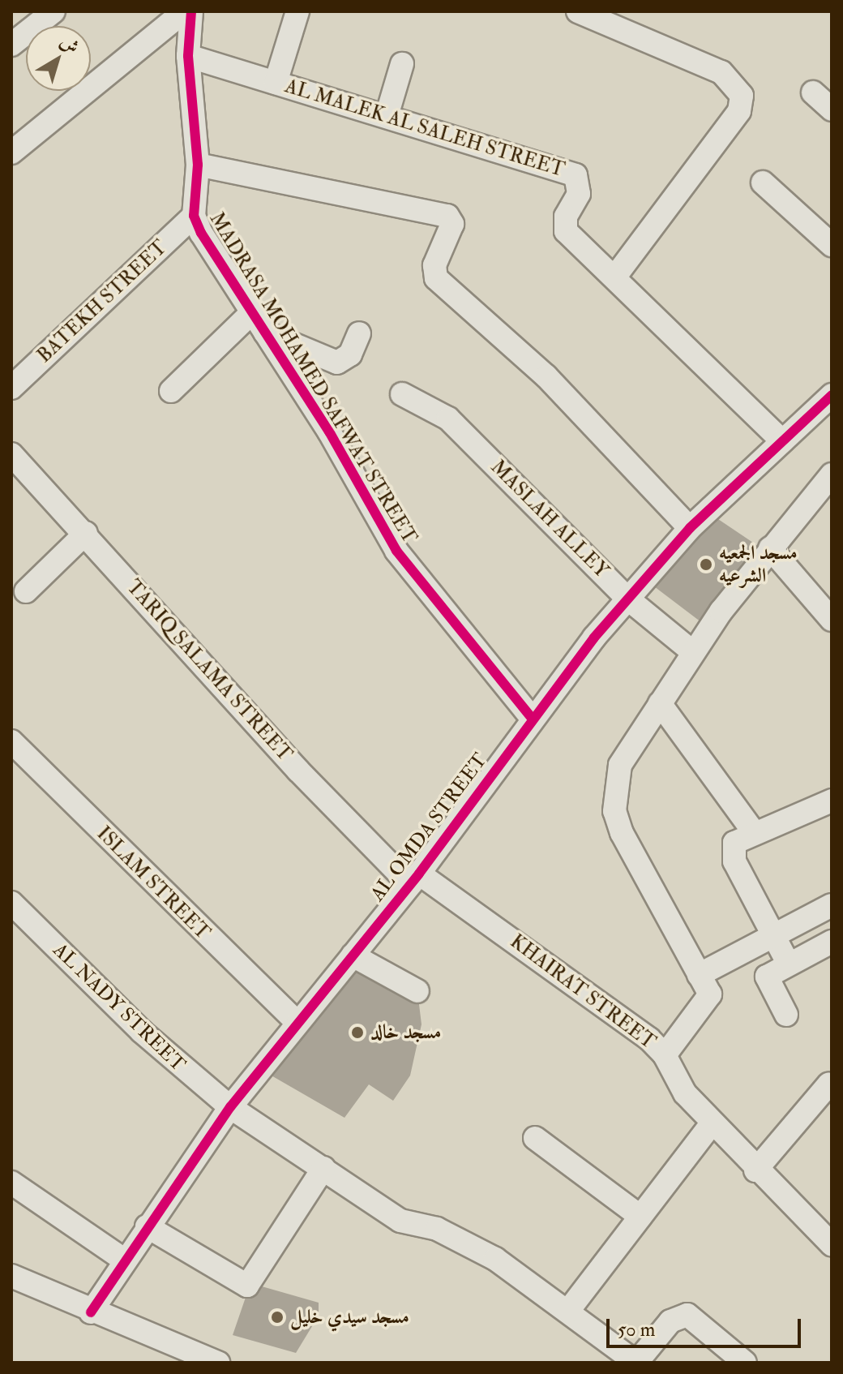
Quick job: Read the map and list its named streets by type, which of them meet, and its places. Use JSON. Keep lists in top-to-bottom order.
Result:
{
  "streets": {
    "street": [
      "AL MALEK AL SALEH STREET",
      "BATEKH STREET",
      "MADRASA MOHAMED SAFWAT STREET",
      "MASLAH ALLEY",
      "TARIQ SALAMA STREET",
      "AL OMDA STREET",
      "ISLAM STREET",
      "KHAIRAT STREET",
      "AL NADY STREET"
    ]
  },
  "crossings": [
    ["AL MALEK AL SALEH STREET", "MADRASA MOHAMED SAFWAT STREET"],
    ["AL MALEK AL SALEH STREET", "AL OMDA STREET"],
    ["BATEKH STREET", "MADRASA MOHAMED SAFWAT STREET"],
    ["MADRASA MOHAMED SAFWAT STREET", "AL OMDA STREET"],
    ["MASLAH ALLEY", "AL OMDA STREET"],
    ["TARIQ SALAMA STREET", "AL OMDA STREET"],
    ["TARIQ SALAMA STREET", "KHAIRAT STREET"],
    ["AL OMDA STREET", "ISLAM STREET"],
    ["AL OMDA STREET", "KHAIRAT STREET"],
    ["AL OMDA STREET", "AL NADY STREET"]
  ],
  "places": ["مسجد الجمعيه الشرعيه", "مسجد خالد", "مسجد سيدي خليل"],
  "scale_bar": "50 m",
  "north": "top right"
}
